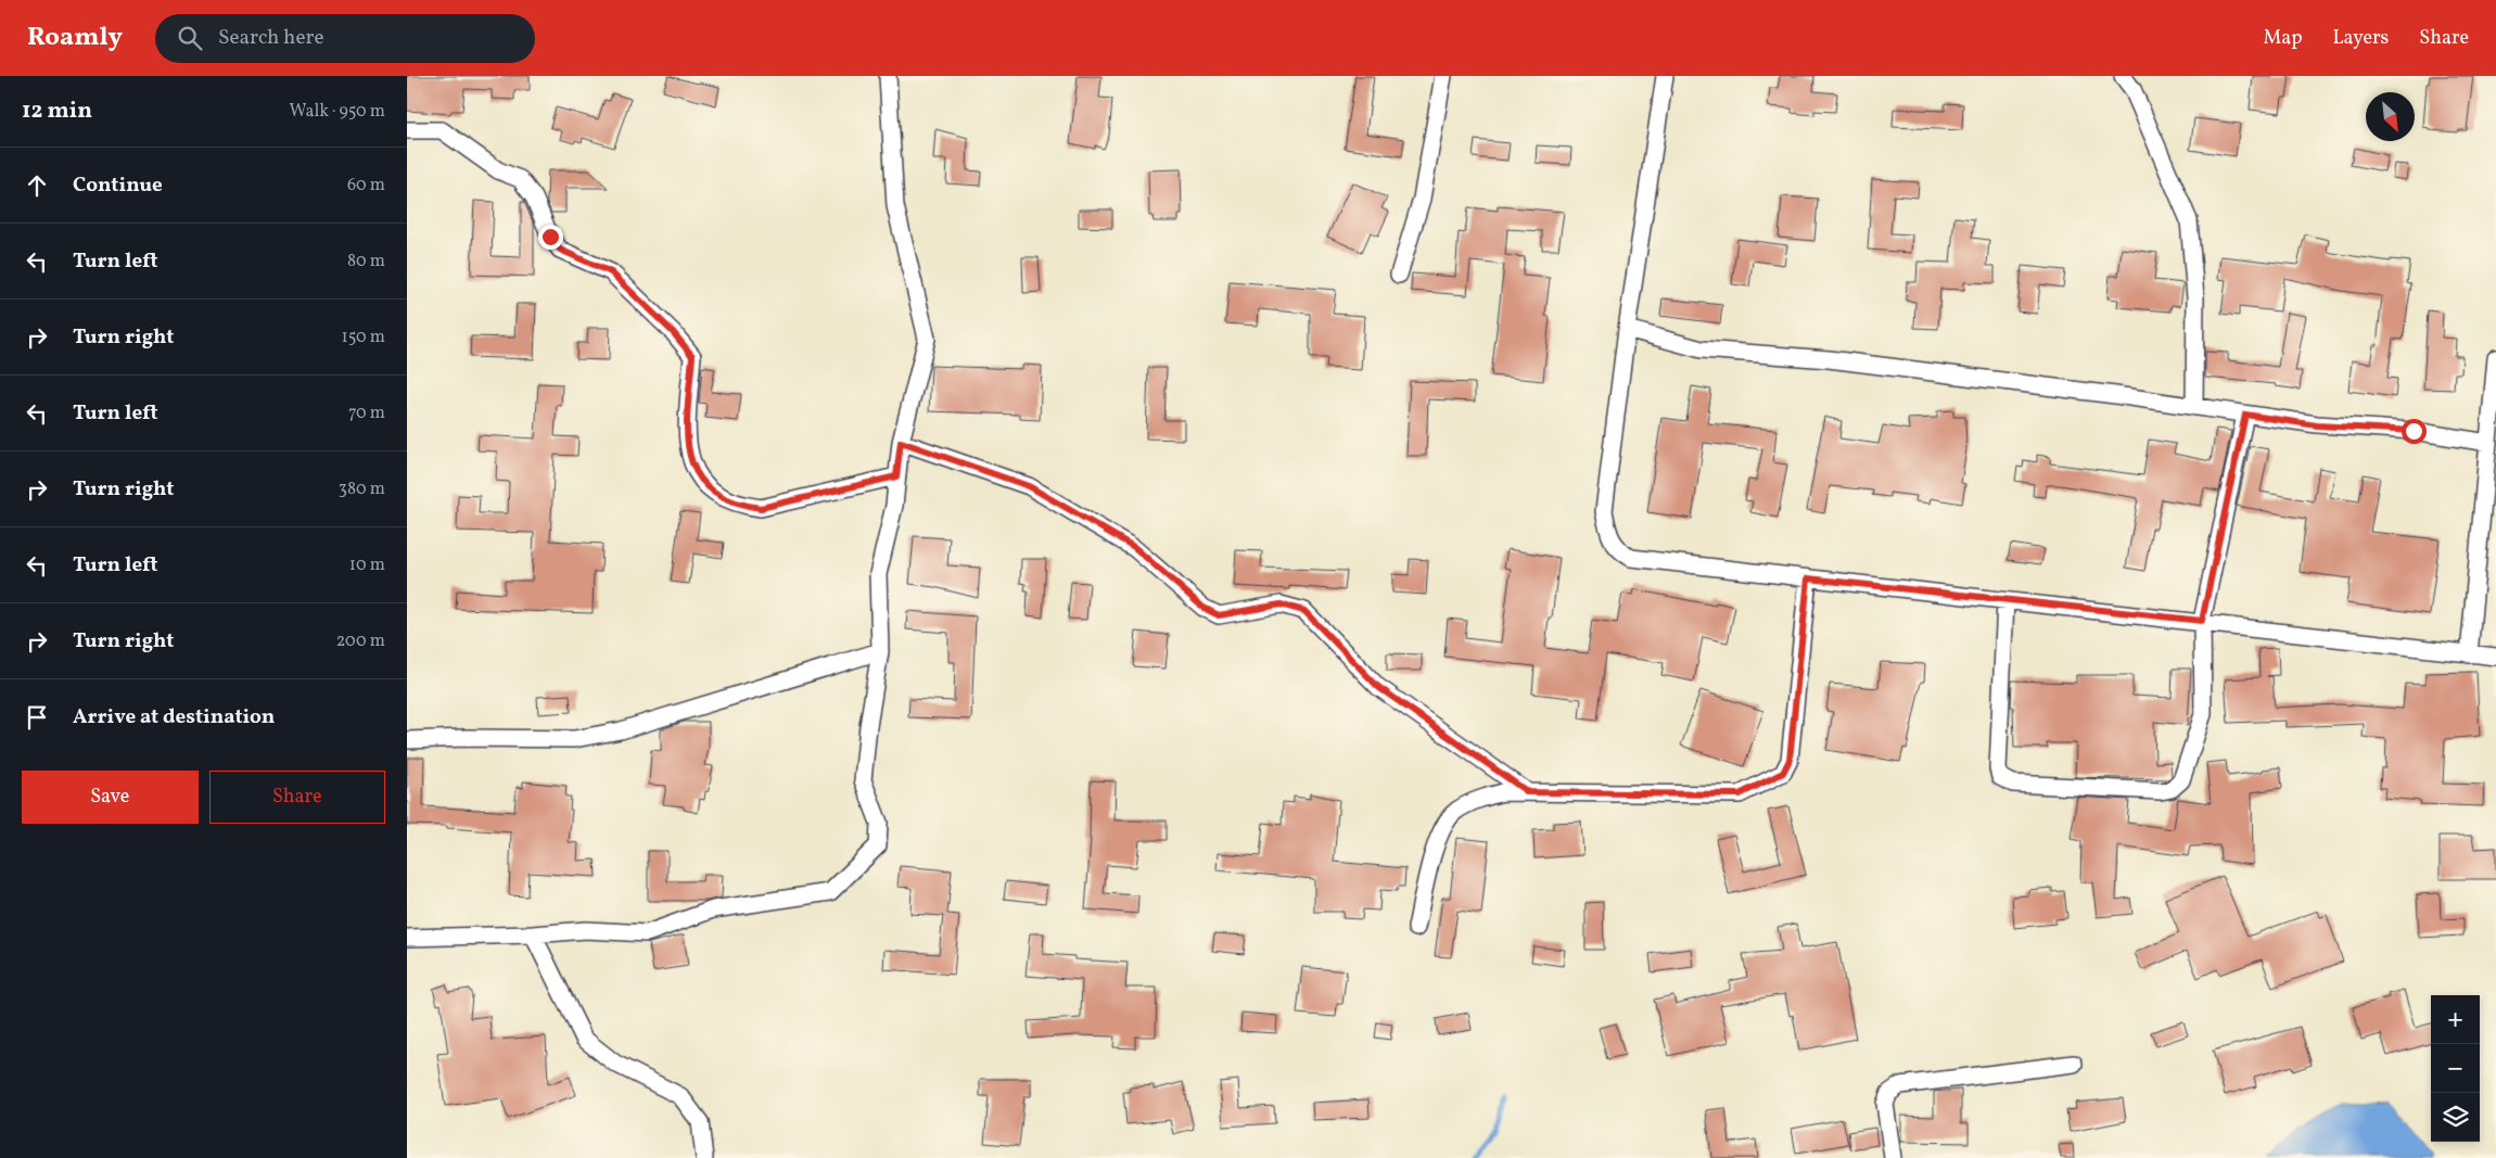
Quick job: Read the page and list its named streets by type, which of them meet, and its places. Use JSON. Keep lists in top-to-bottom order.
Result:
{
  "north": "bottom right",
  "page": {
    "header": "Roamly",
    "search": "Search here",
    "nav": ["Map", "Layers", "Share"],
    "heading": ["12 min", "Walk · 950 m"],
    "list": [
      ["Continue", "60 m"],
      ["Turn left", "80 m"],
      ["Turn right", "150 m"],
      ["Turn left", "70 m"],
      ["Turn right", "380 m"],
      ["Turn left", "10 m"],
      ["Turn right", "200 m"],
      "Arrive at destination"
    ],
    "buttons": ["Save", "Share"],
    "map_buttons": ["+", "−"]
  }
}
